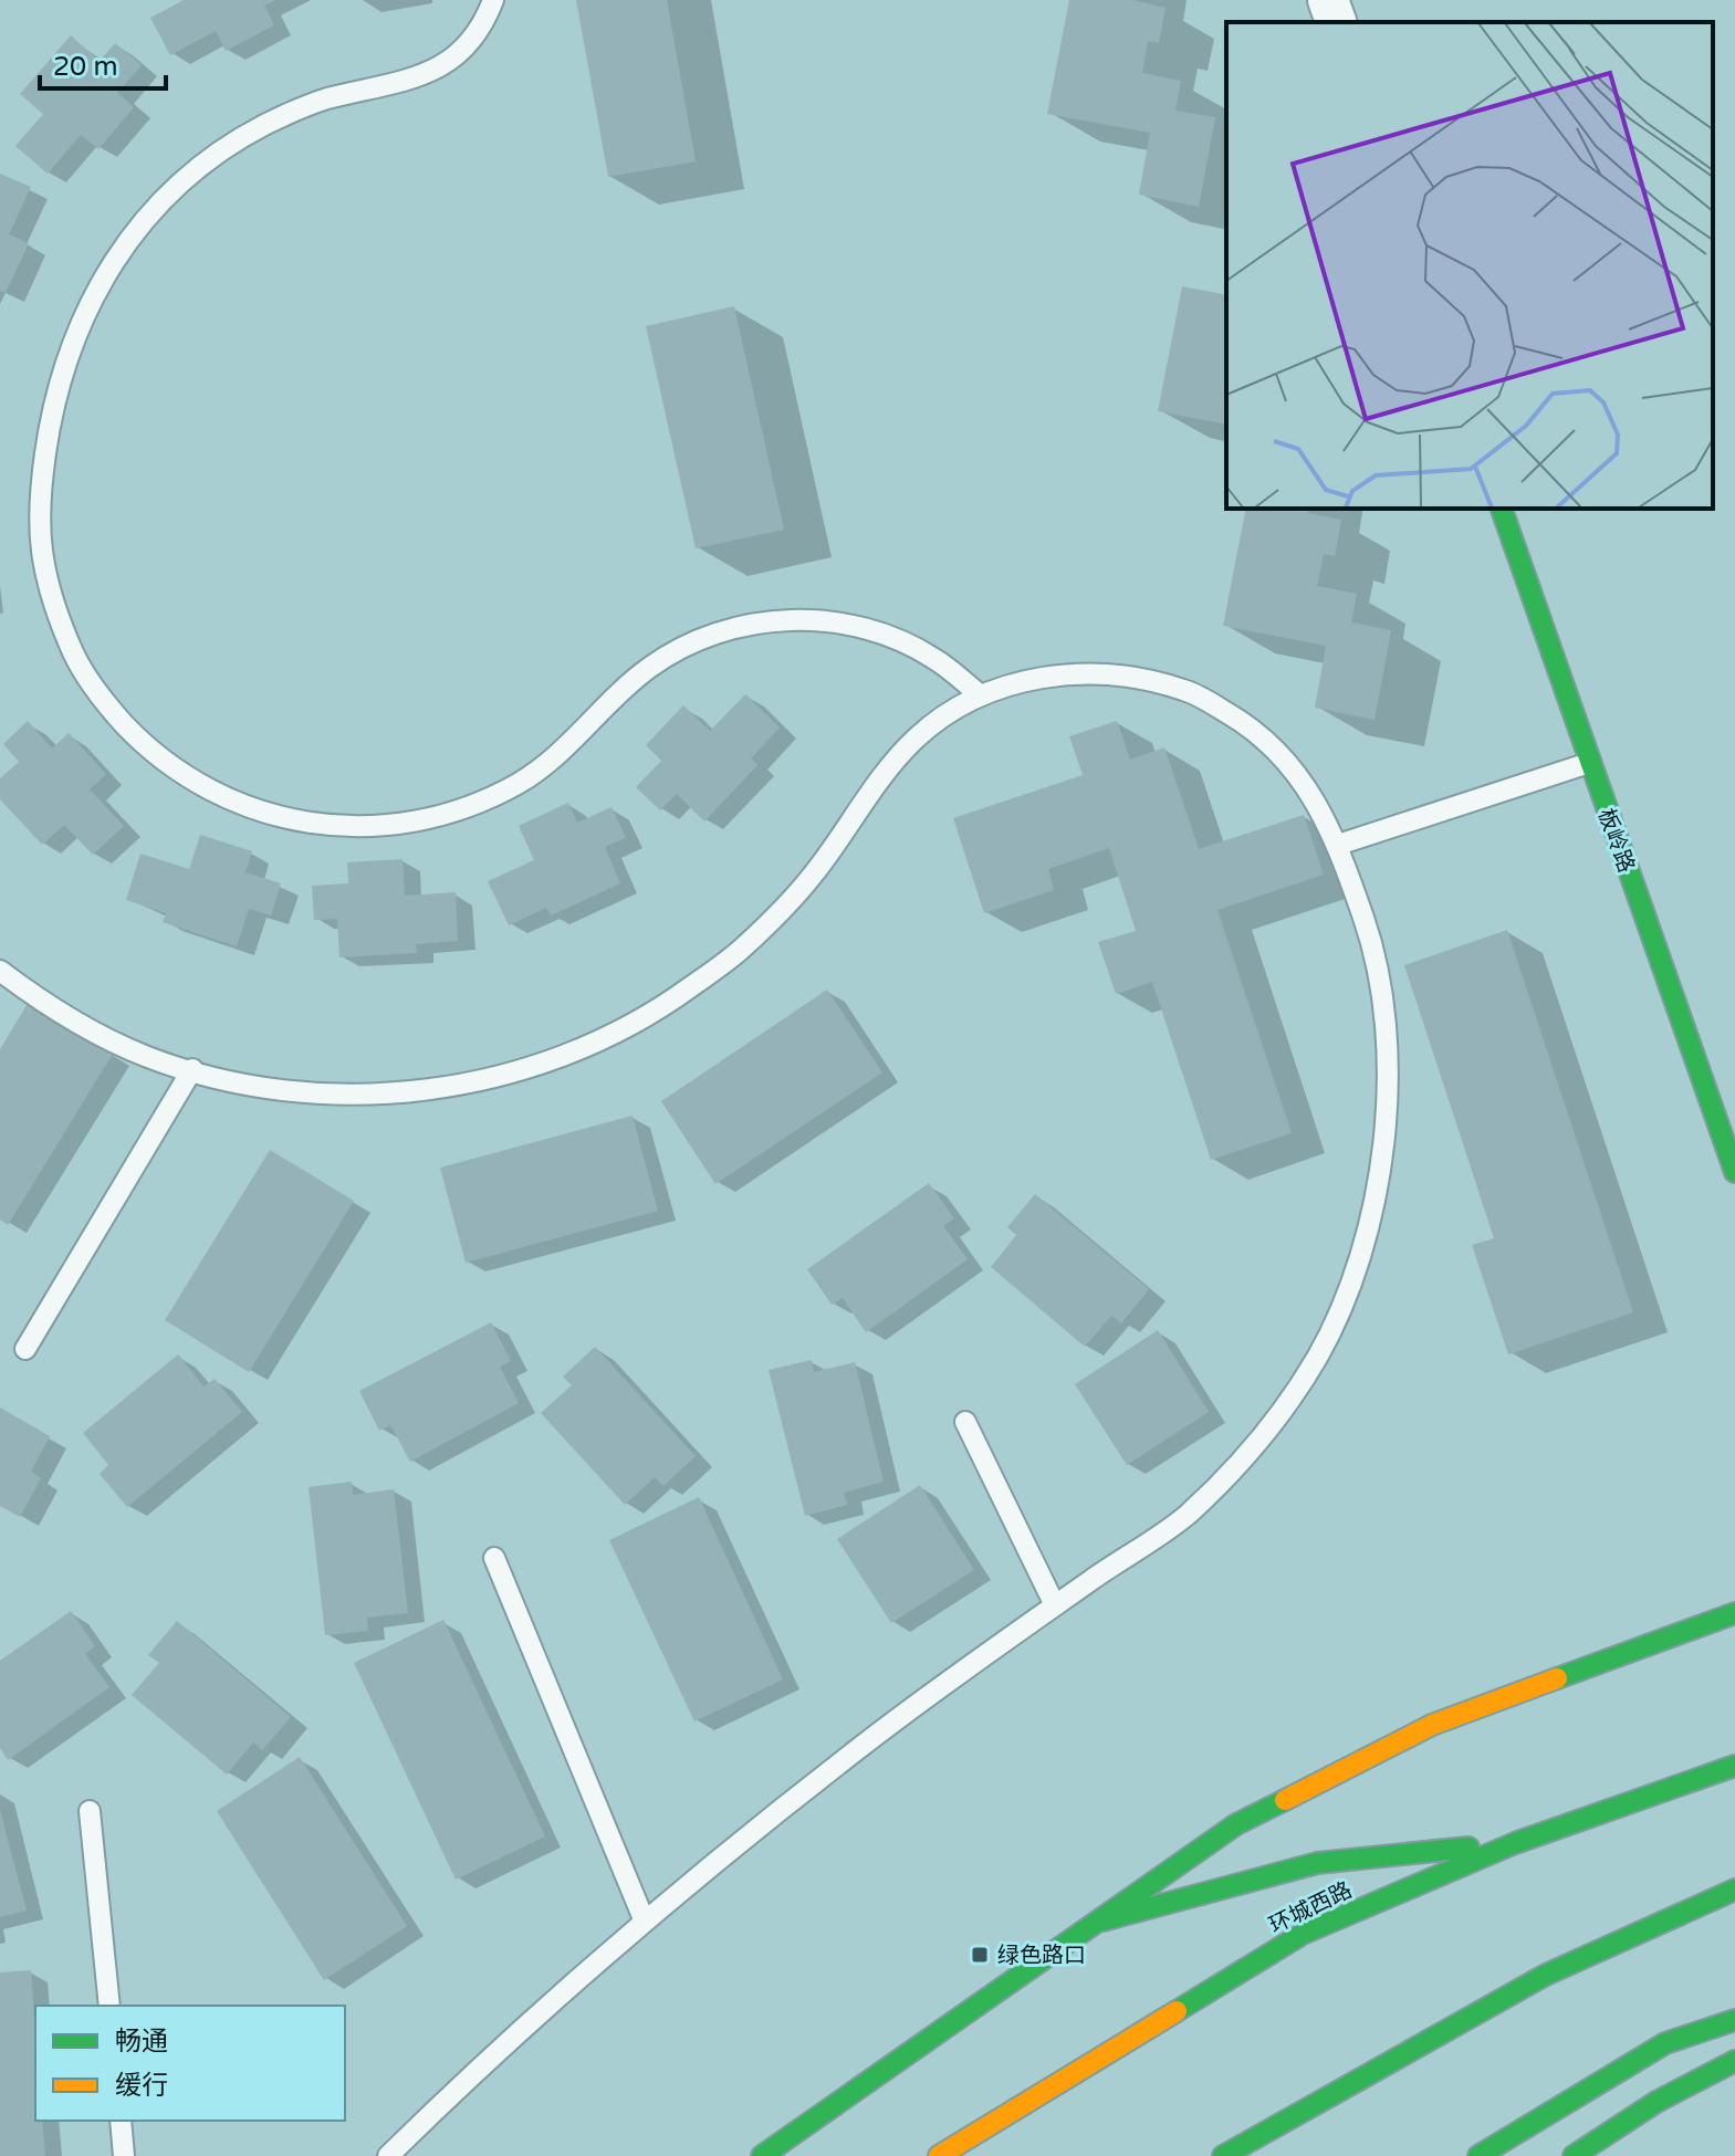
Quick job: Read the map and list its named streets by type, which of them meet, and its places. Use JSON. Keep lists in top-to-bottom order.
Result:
{
  "streets": {
    "main road": ["板岭路", "环城西路"]
  },
  "places": {
    "transit": ["绿色路口"]
  },
  "legend": ["畅通", "缓行"],
  "scale_bar": "20 m"
}
